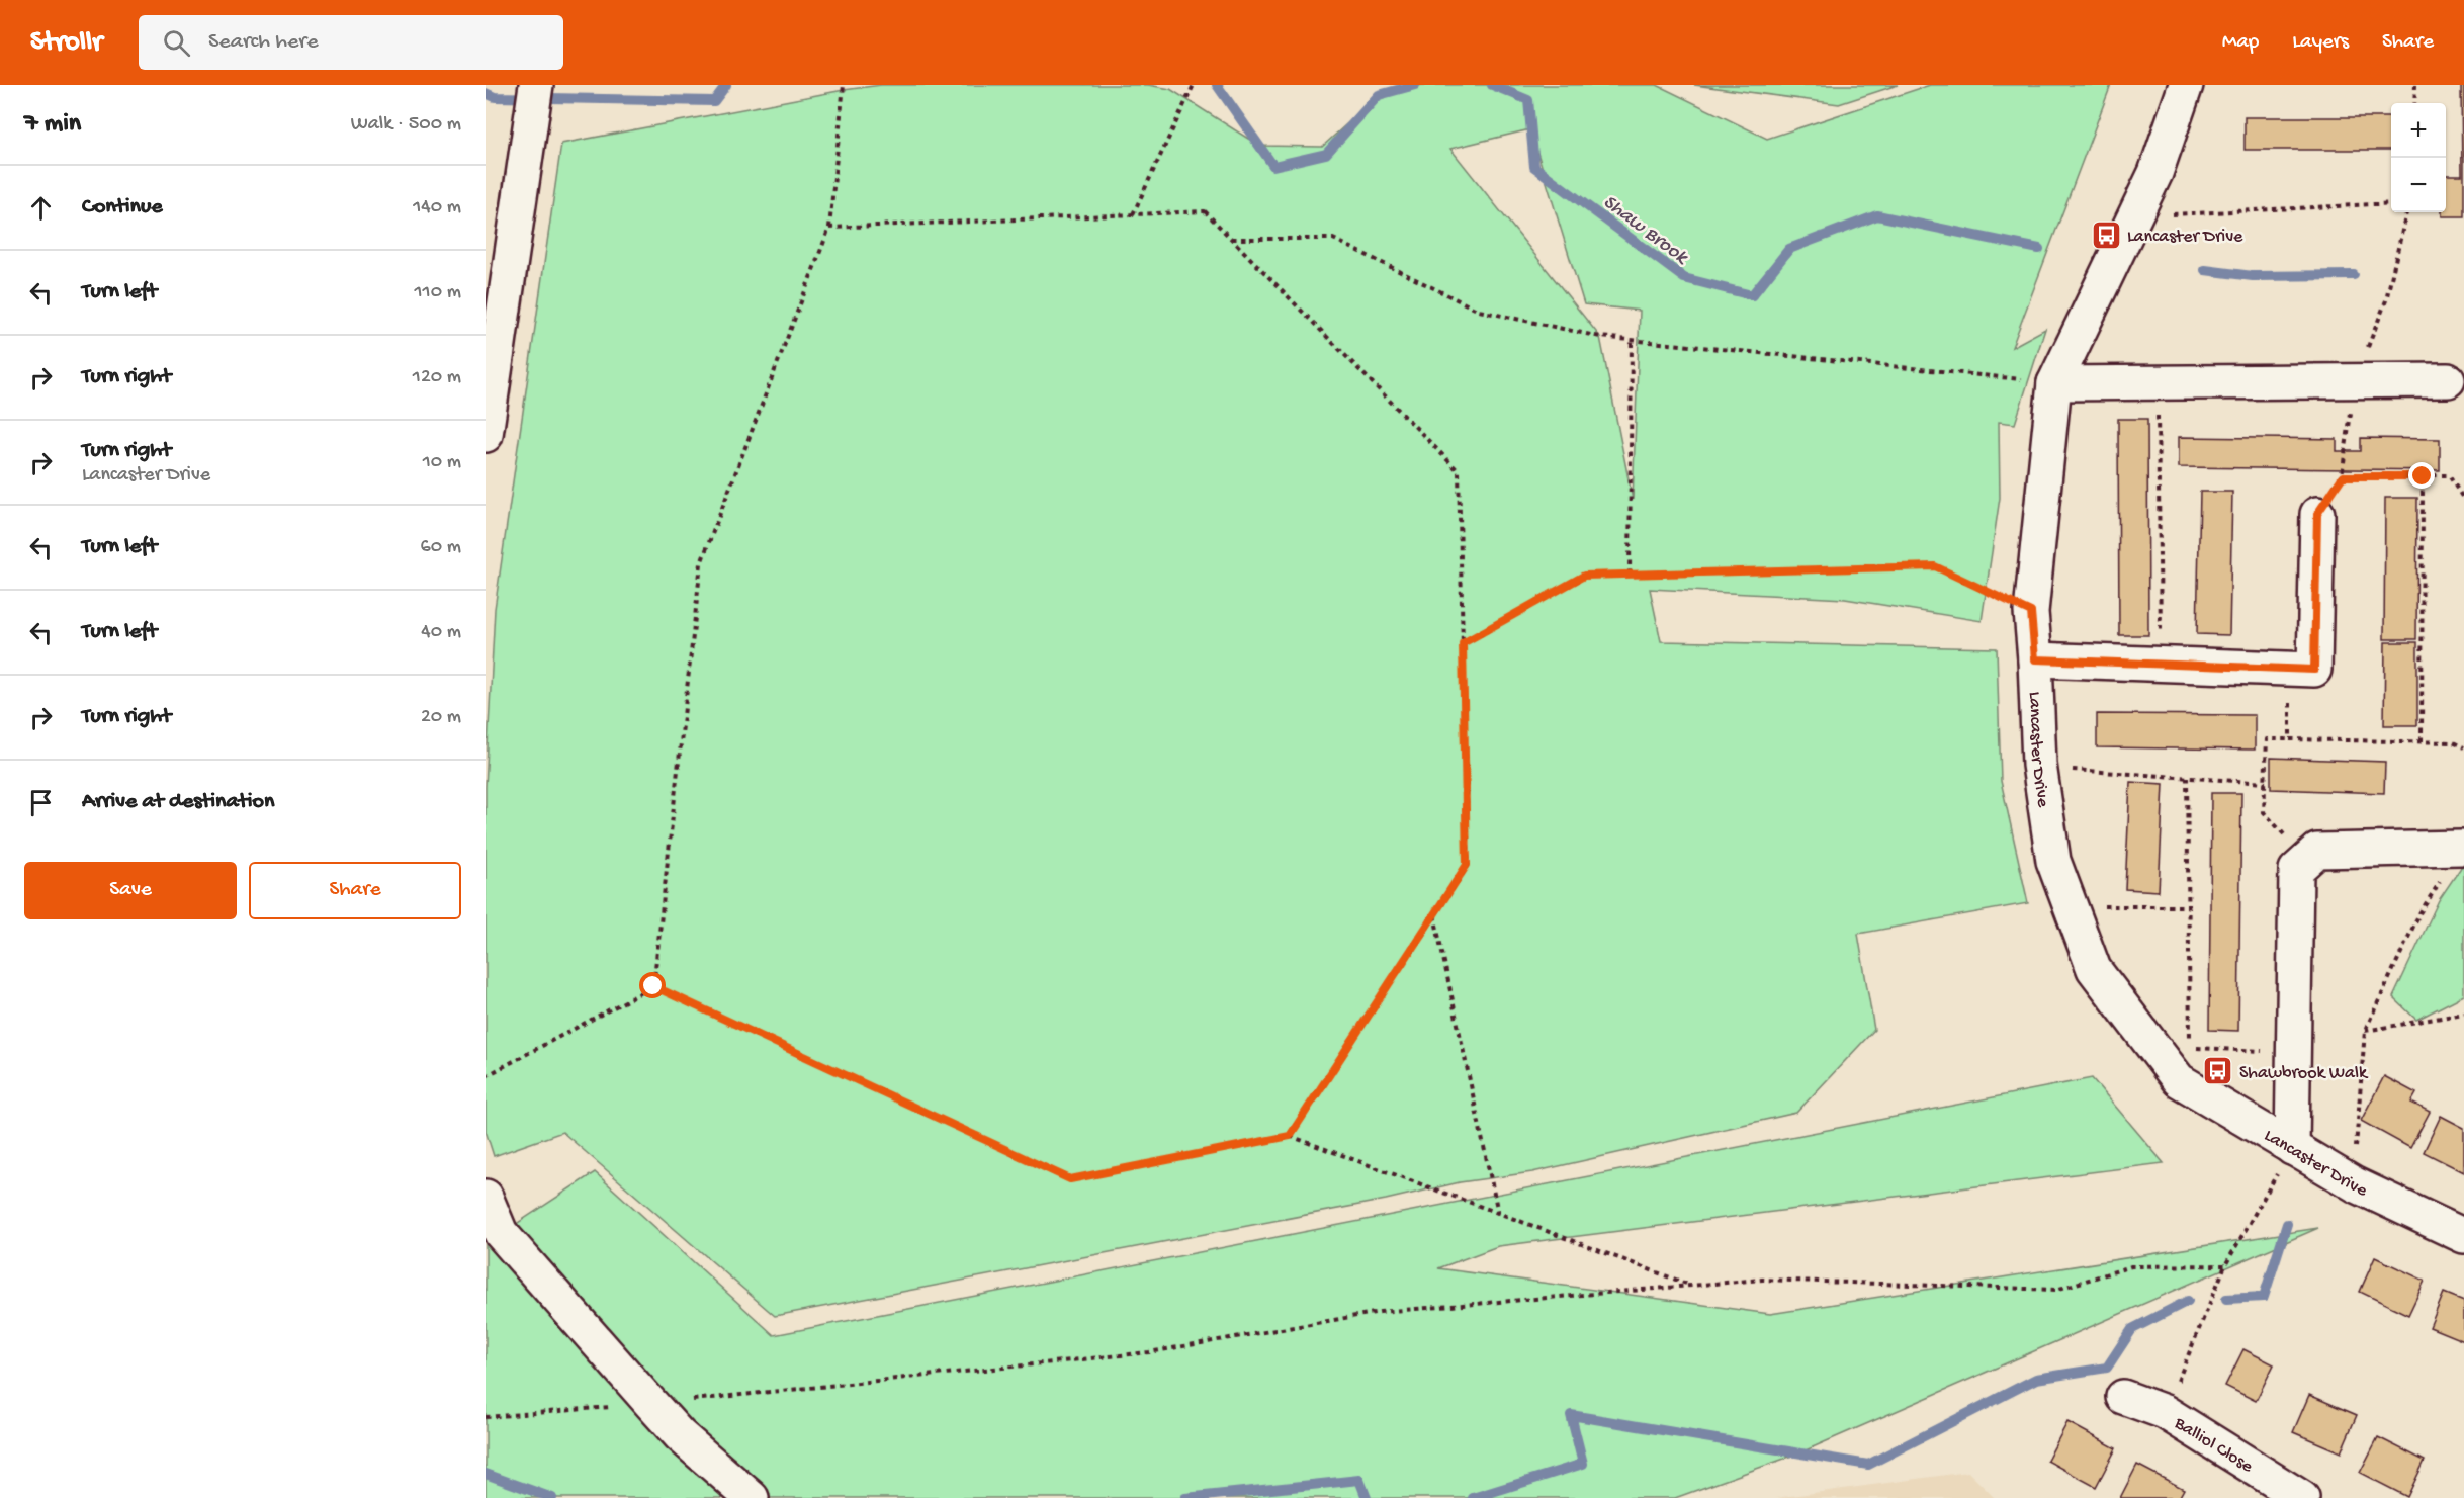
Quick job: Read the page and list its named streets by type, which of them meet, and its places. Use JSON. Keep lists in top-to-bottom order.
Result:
{
  "streets": {
    "street": ["Lancaster Drive", "Balliol Close"]
  },
  "water": ["Shaw Brook"],
  "places": {
    "bus stop": ["Lancaster Drive", "Shawbrook Walk"]
  },
  "page": {
    "header": "Strollr",
    "search": "Search here",
    "nav": ["Map", "Layers", "Share"],
    "heading": ["7 min", "Walk · 500 m"],
    "map_buttons": ["+", "−"],
    "list": [
      ["Continue", "140 m"],
      ["Turn left", "110 m"],
      ["Turn right", "120 m"],
      ["Turn right", "Lancaster Drive", "10 m"],
      ["Turn left", "60 m"],
      ["Turn left", "40 m"],
      ["Turn right", "20 m"],
      "Arrive at destination"
    ],
    "buttons": ["Save", "Share"]
  }
}
